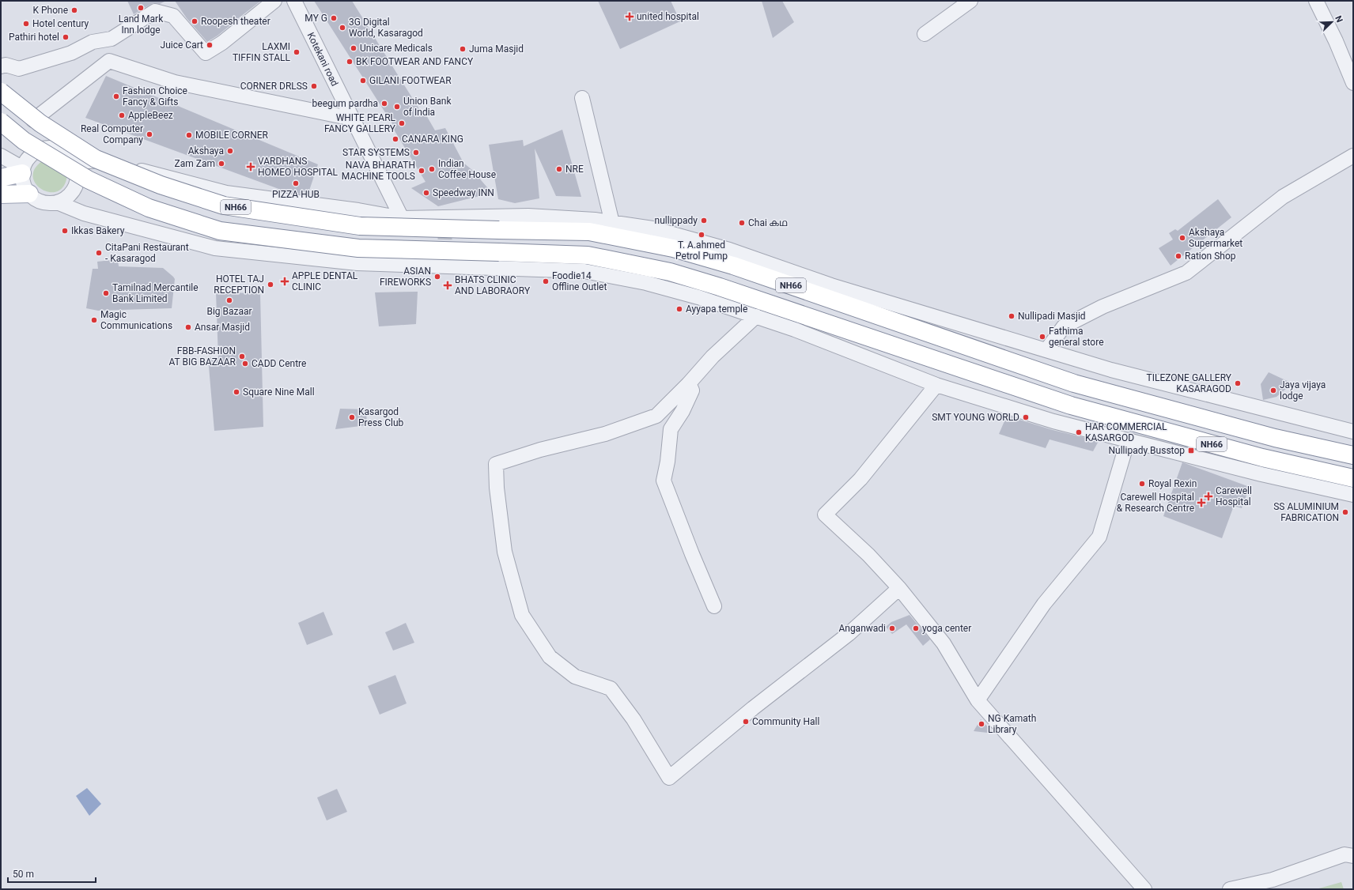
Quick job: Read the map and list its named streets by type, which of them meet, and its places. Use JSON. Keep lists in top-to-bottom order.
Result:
{
  "streets": {
    "main road": ["NH66"],
    "street": ["Kotekani road"]
  },
  "places": {
    "other": [
      "Land Mark Inn lodge",
      "K Phone",
      "MY G",
      "Roopesh theater",
      "Hotel century",
      "3G Digital World, Kasaragod",
      "Pathiri hotel",
      "Juice Cart",
      "Unicare Medicals",
      "Juma Masjid",
      "LAXMI TIFFIN STALL",
      "BK FOOTWEAR AND FANCY",
      "GILANI FOOTWEAR",
      "CORNER DRLSS",
      "Fashion Choice Fancy & Gifts",
      "beegum pardha",
      "Union Bank of India",
      "AppleBeez",
      "WHITE PEARL FANCY GALLERY",
      "Real Computer Company",
      "MOBILE CORNER",
      "CANARA KING",
      "Akshaya",
      "STAR SYSTEMS",
      "Zam Zam",
      "Indian Coffee House",
      "NRE",
      "NAVA BHARATH MACHINE TOOLS",
      "PIZZA HUB",
      "Speedway INN",
      "nullippady",
      "Chai കഥ",
      "Ikkas Bakery",
      "T. A.ahmed Petrol Pump",
      "Akshaya Supermarket",
      "CitaPani Restaurant - Kasaragod",
      "Ration Shop",
      "ASIAN FIREWORKS",
      "Foodie14 Offline Outlet",
      "HOTEL TAJ RECEPTION",
      "Tamilnad Mercantile Bank Limited",
      "Big Bazaar",
      "Ayyapa temple",
      "Nullipadi Masjid",
      "Magic Communications",
      "Ansar Masjid",
      "Fathima general store",
      "FBB-FASHION AT BIG BAZAAR",
      "CADD Centre",
      "TILEZONE GALLERY KASARAGOD",
      "Jaya vijaya lodge",
      "Square Nine Mall",
      "Kasargod Press Club",
      "SMT YOUNG WORLD",
      "HAR COMMERCIAL KASARGOD",
      "Royal Rexin",
      "SS ALUMINIUM FABRICATION",
      "Anganwadi",
      "yoga center",
      "Community Hall",
      "NG Kamath Library"
    ],
    "health": [
      "united hospital",
      "VARDHANS HOMEO HOSPITAL",
      "APPLE DENTAL CLINIC",
      "BHATS CLINIC AND LABORAORY",
      "Carewell Hospital",
      "Carewell Hospital & Research Centre"
    ],
    "transit": ["Nullipady Busstop"]
  },
  "scale_bar": "50 m",
  "north": "top right"
}
